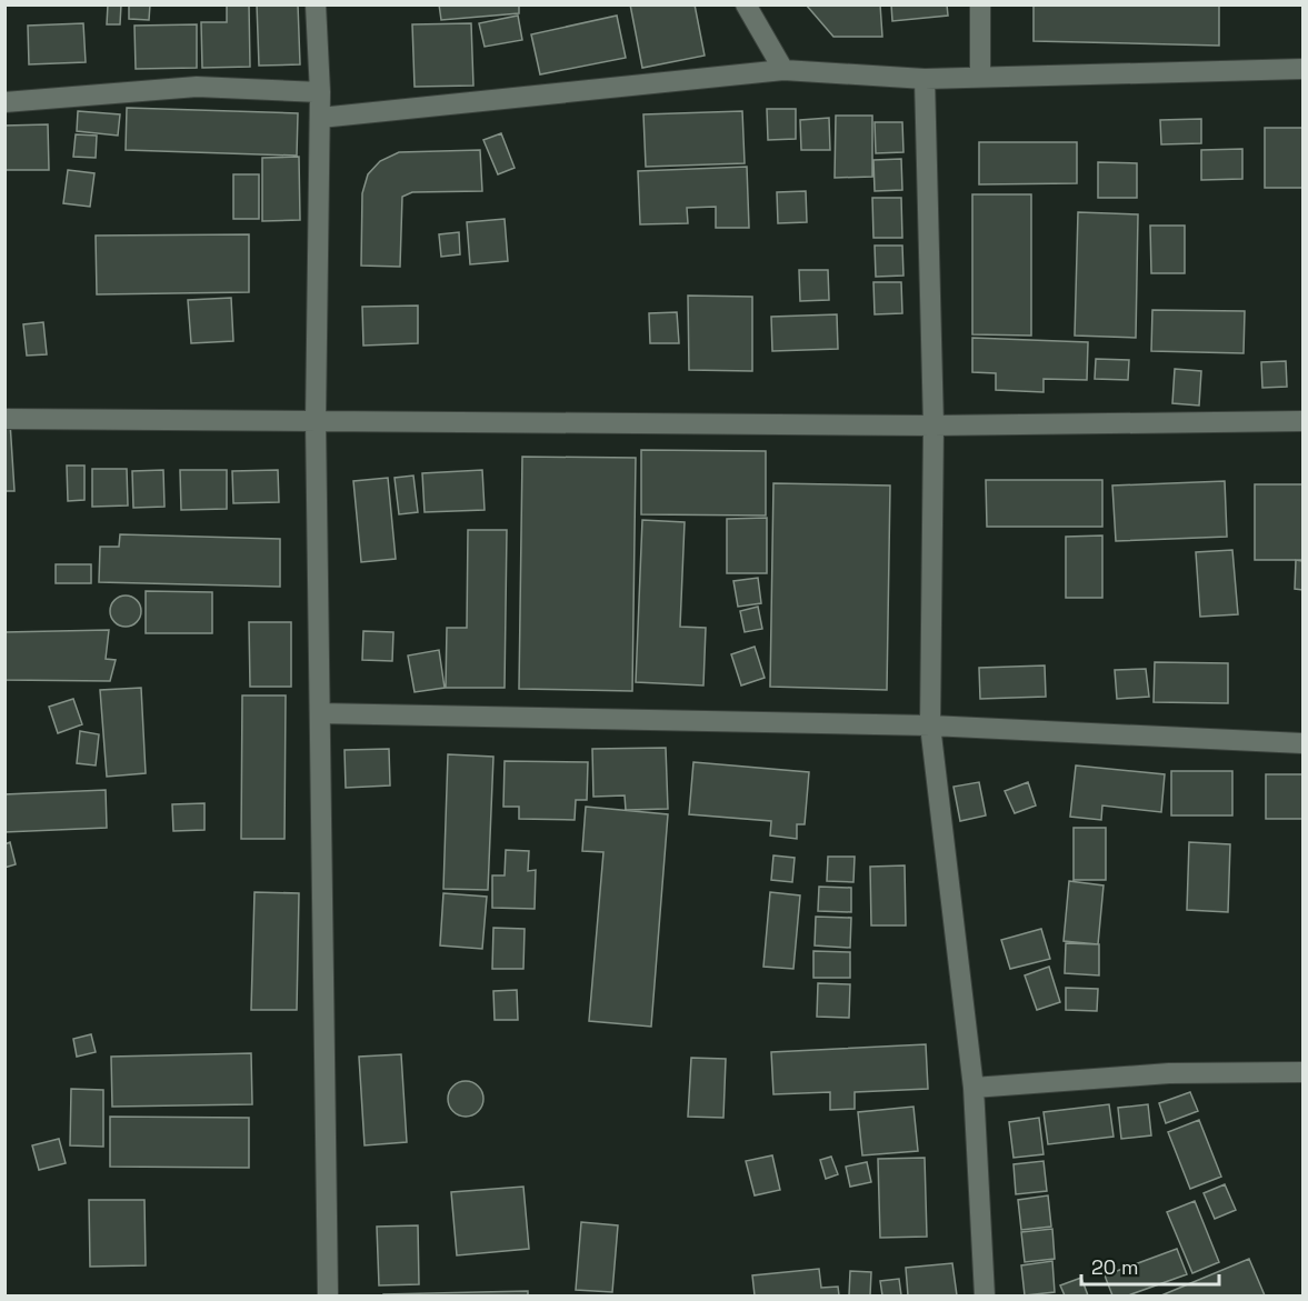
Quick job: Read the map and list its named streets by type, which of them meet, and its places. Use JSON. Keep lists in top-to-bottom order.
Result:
{
  "scale_bar": "20 m"
}
